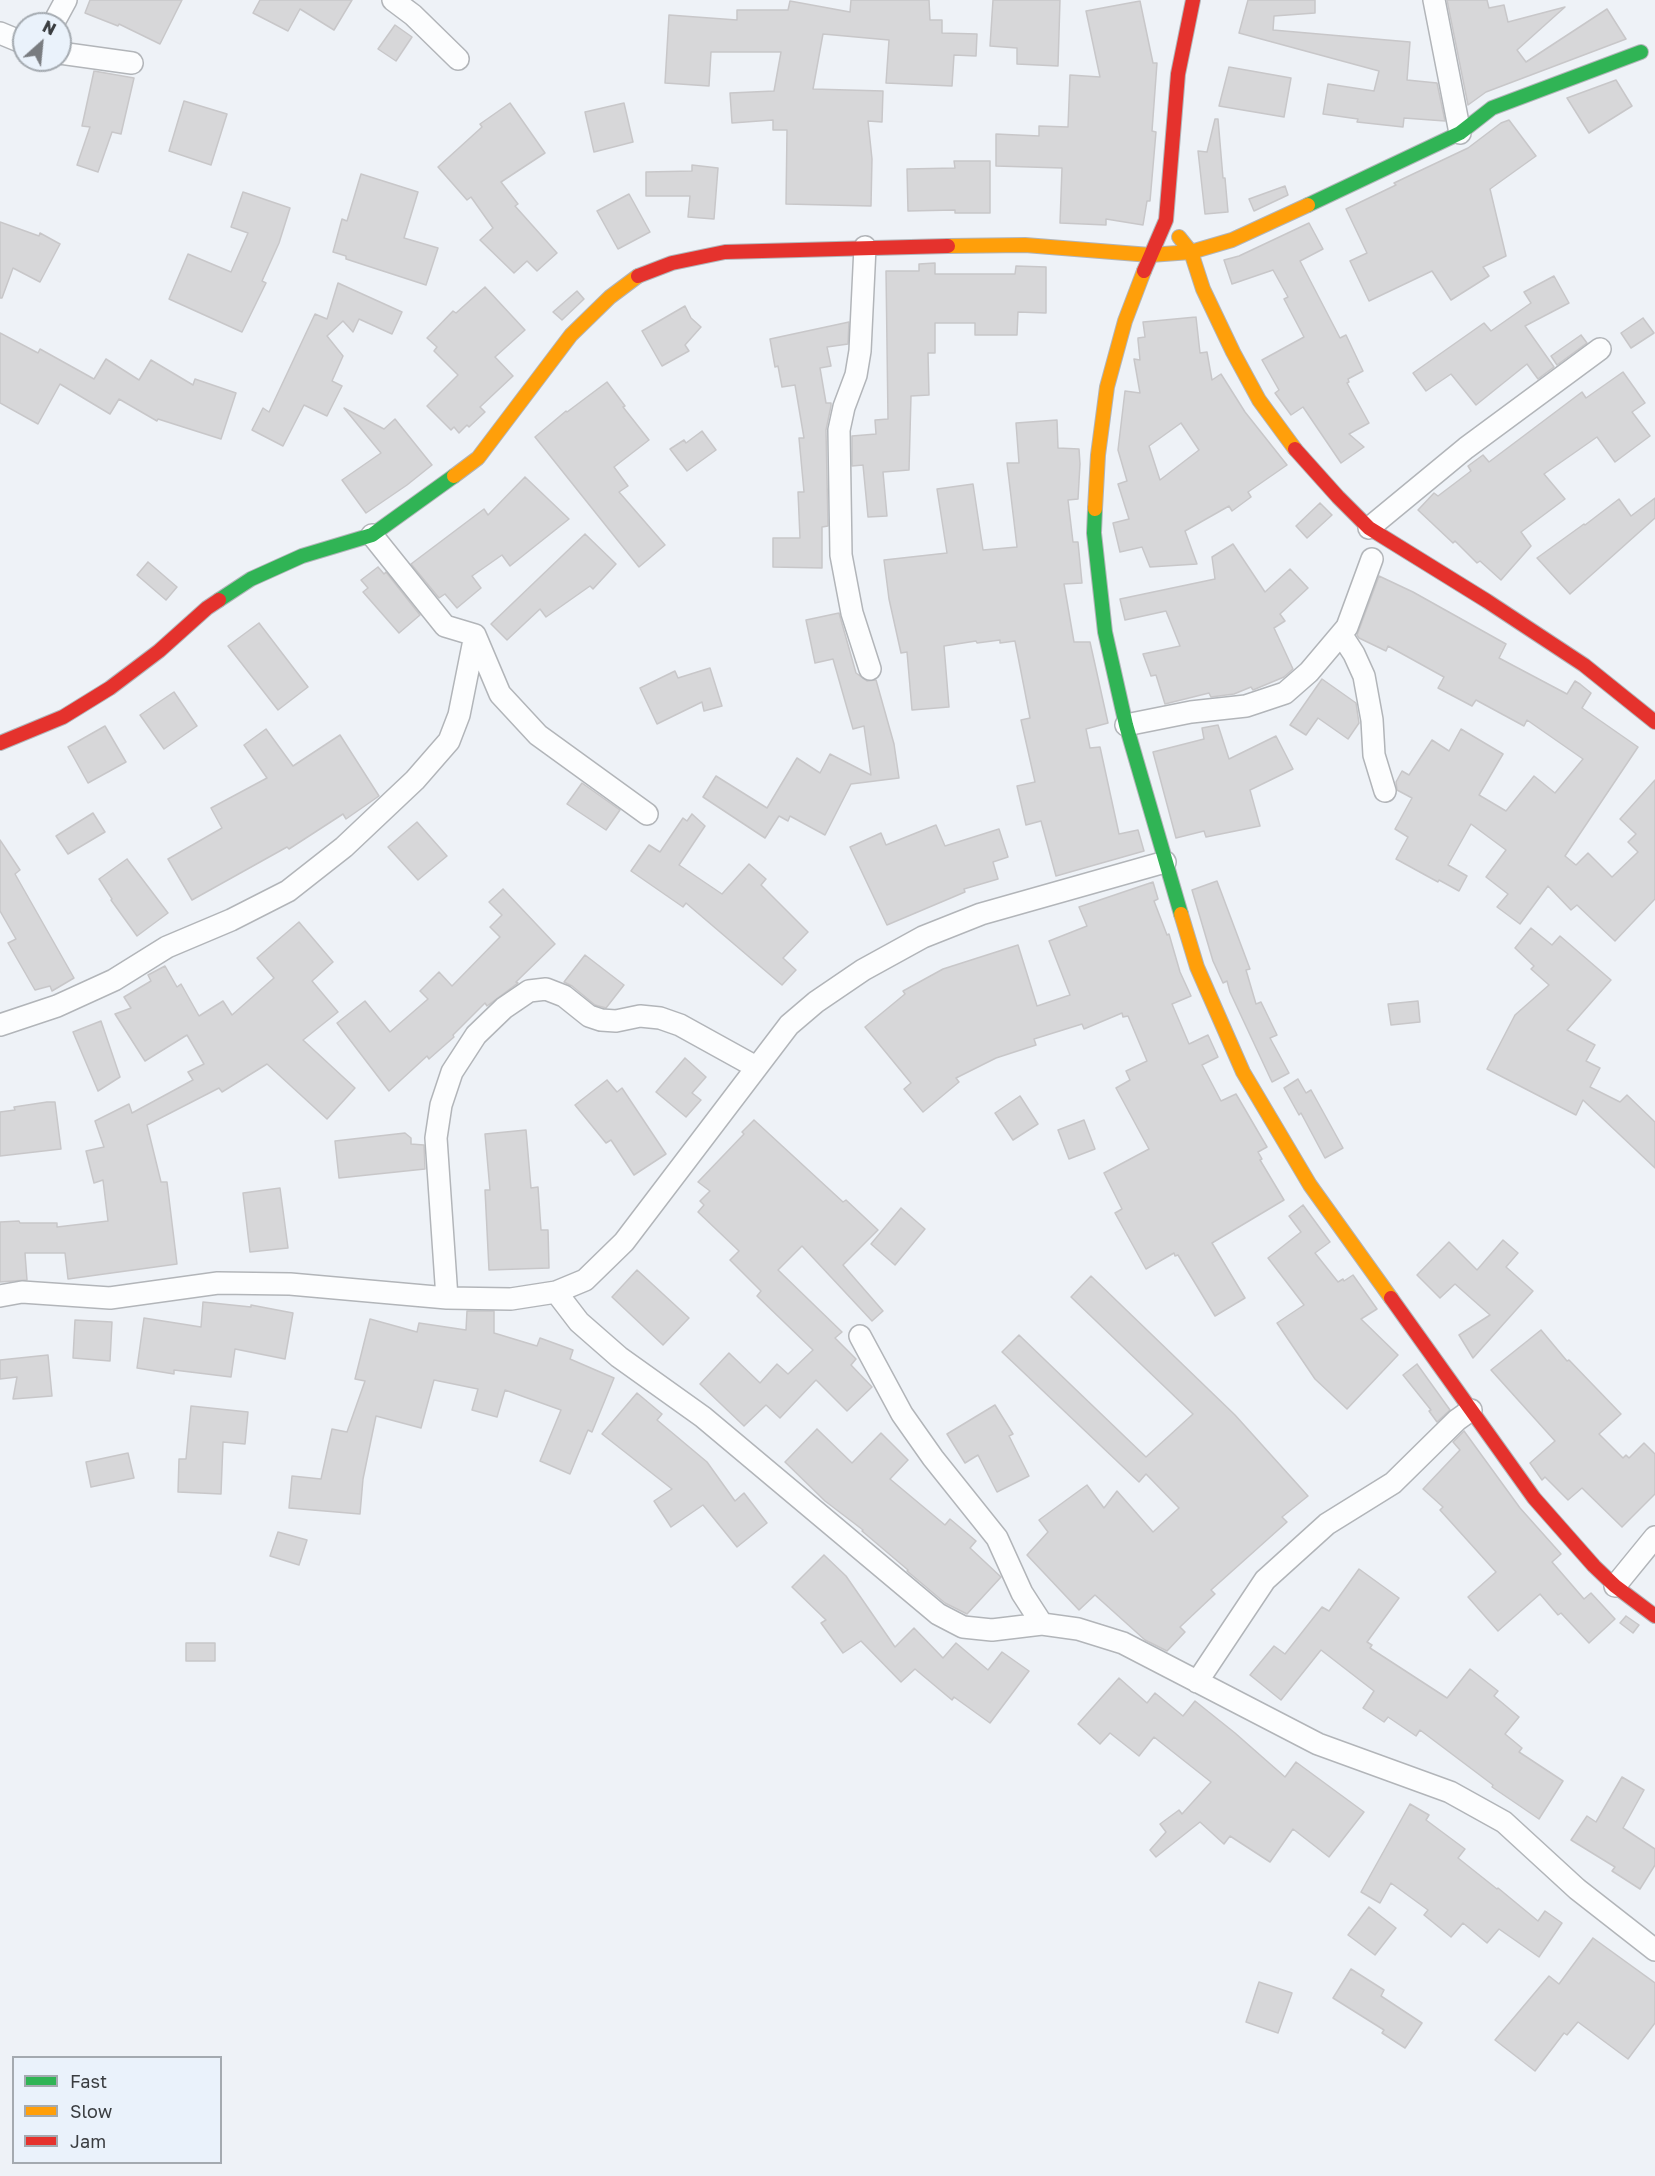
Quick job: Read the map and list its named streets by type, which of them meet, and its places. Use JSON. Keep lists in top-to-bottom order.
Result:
{
  "legend": ["Fast", "Slow", "Jam"],
  "north": "top right"
}
